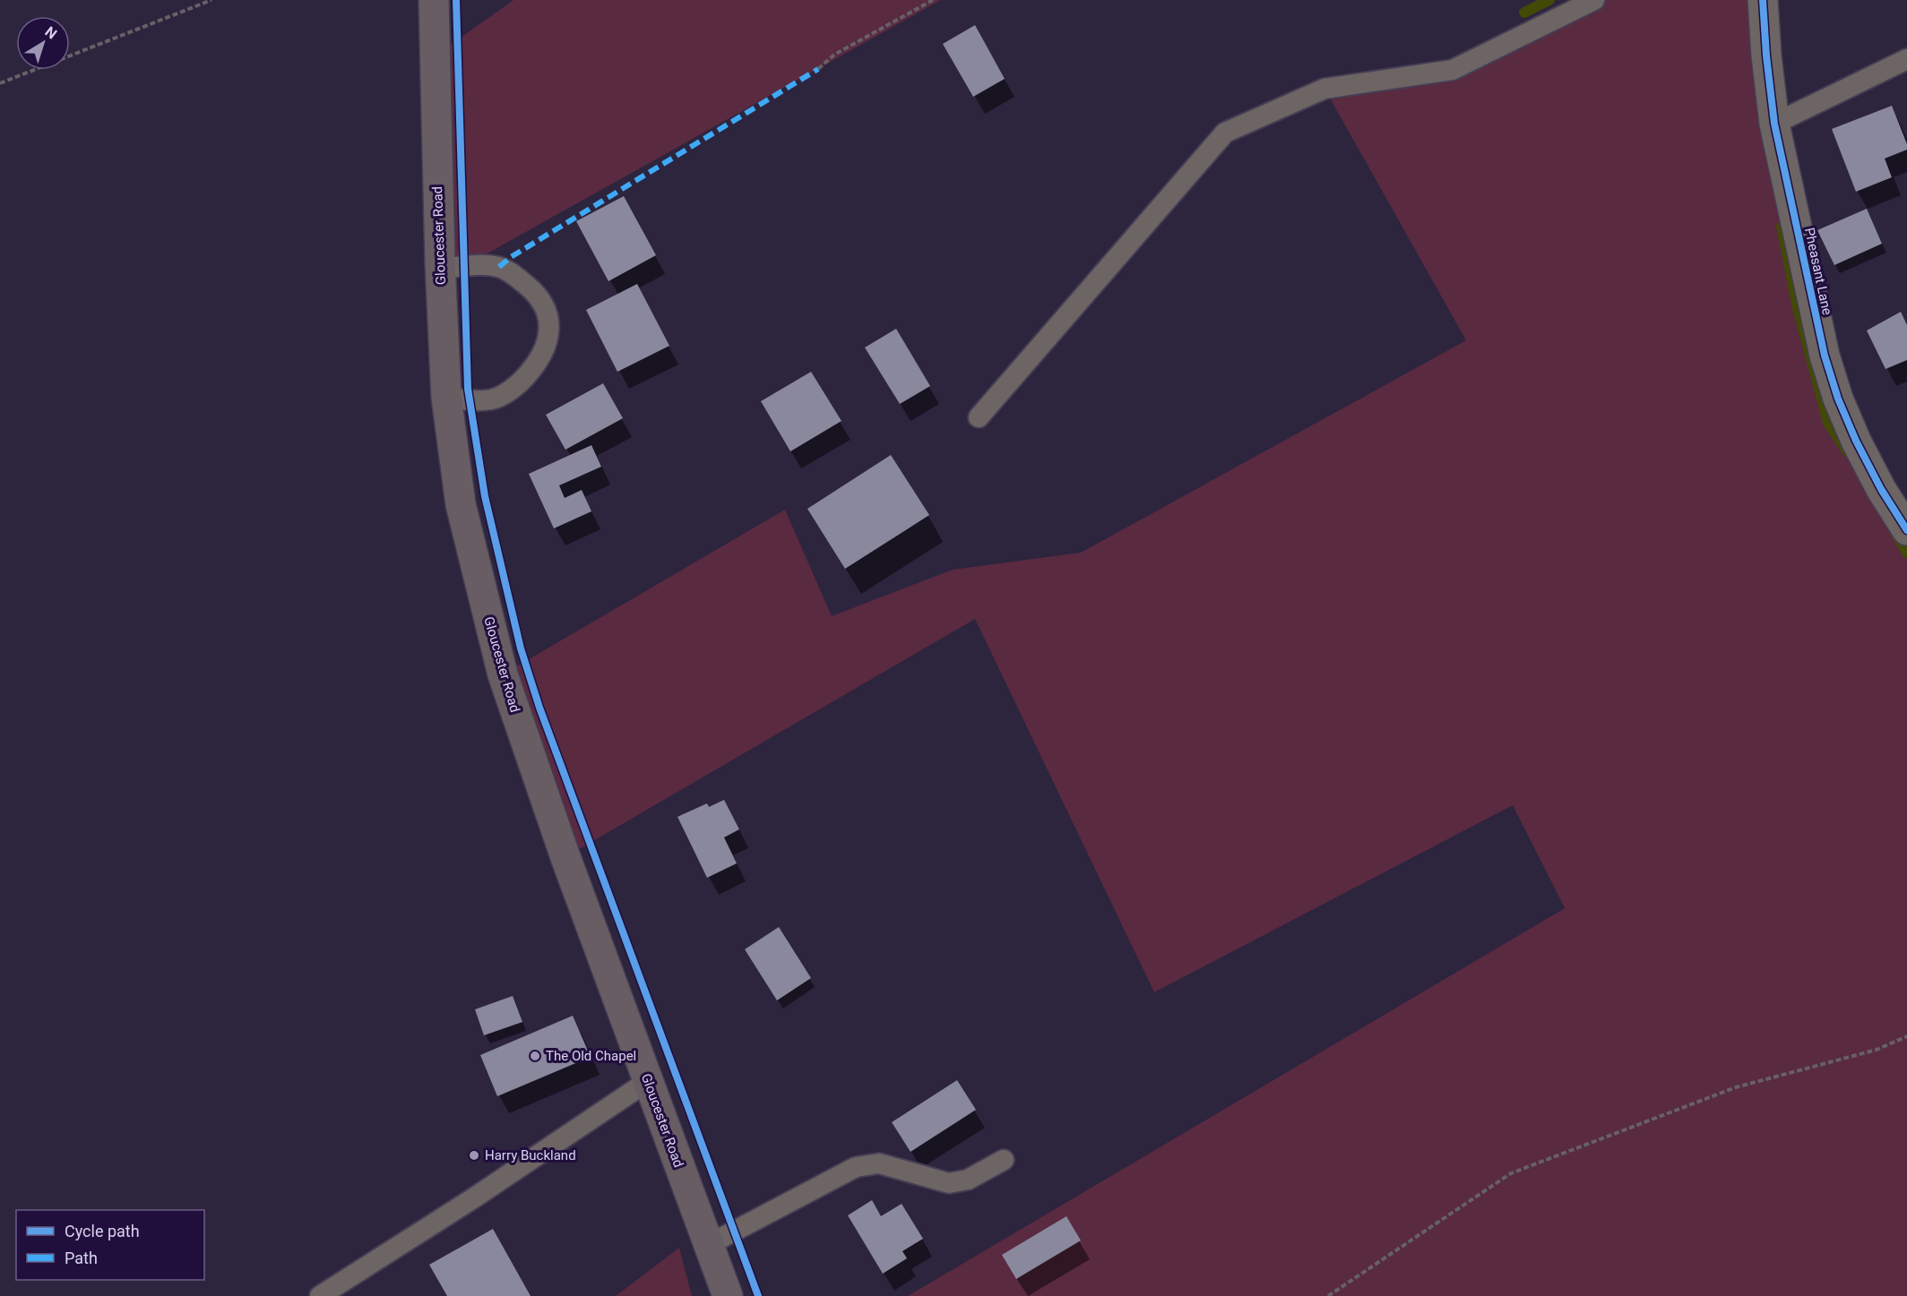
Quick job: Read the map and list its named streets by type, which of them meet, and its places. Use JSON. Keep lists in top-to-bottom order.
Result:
{
  "streets": {
    "main road": ["Gloucester Road"],
    "street": ["Pheasant Lane"]
  },
  "places": ["The Old Chapel", "Harry Buckland"],
  "legend": ["Cycle path", "Path"],
  "north": "top right"
}
